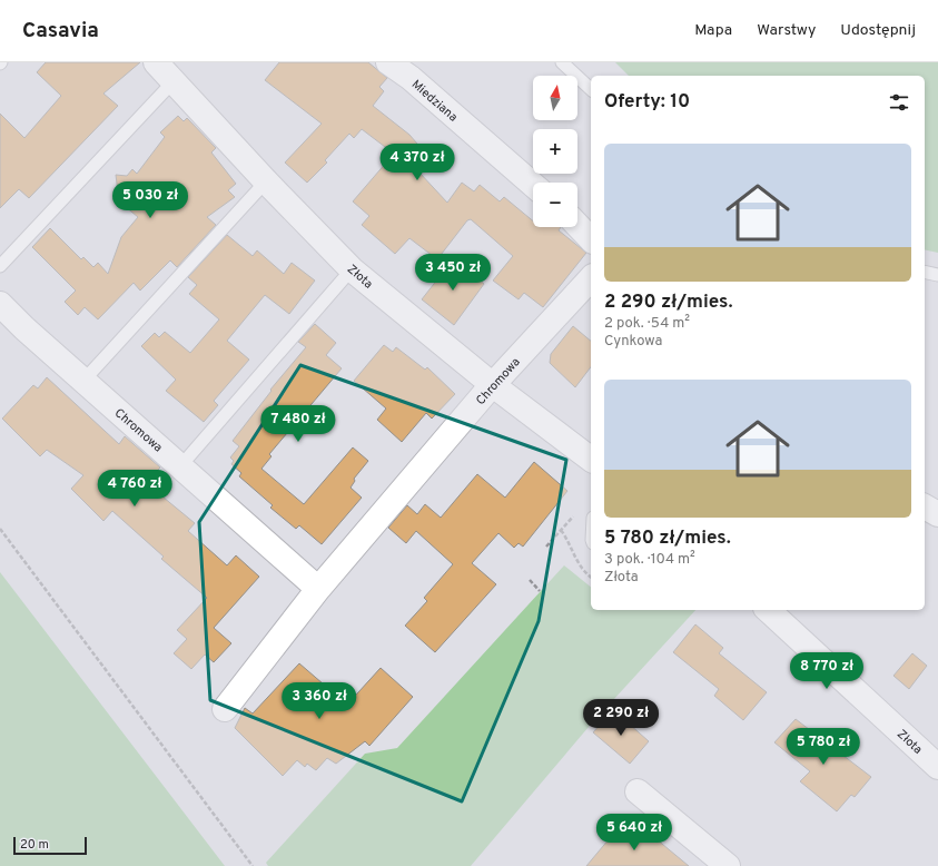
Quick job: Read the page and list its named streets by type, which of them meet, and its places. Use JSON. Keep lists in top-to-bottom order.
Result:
{
  "streets": {
    "street": ["Miedziana", "Złota", "Chromowa"]
  },
  "crossings": [
    ["Złota", "Chromowa"]
  ],
  "scale_bar": "20 m",
  "north": "top",
  "page": {
    "header": "Casavia",
    "nav": ["Mapa", "Warstwy", "Udostępnij"],
    "map_buttons": ["+", "−"],
    "heading": "Oferty: 10",
    "list": [
      {
        "name": "2 290 zł/mies.",
        "note": "2 pok. · 54 m² · Cynkowa"
      },
      {
        "name": "5 780 zł/mies.",
        "note": "3 pok. · 104 m² · Złota"
      }
    ],
    "price": [
      "4 370 zł",
      "5 030 zł",
      "3 450 zł",
      "7 480 zł",
      "4 760 zł",
      "8 770 zł",
      "3 360 zł",
      "2 290 zł",
      "5 780 zł",
      "5 640 zł"
    ],
    "scale": "20 m"
  }
}
